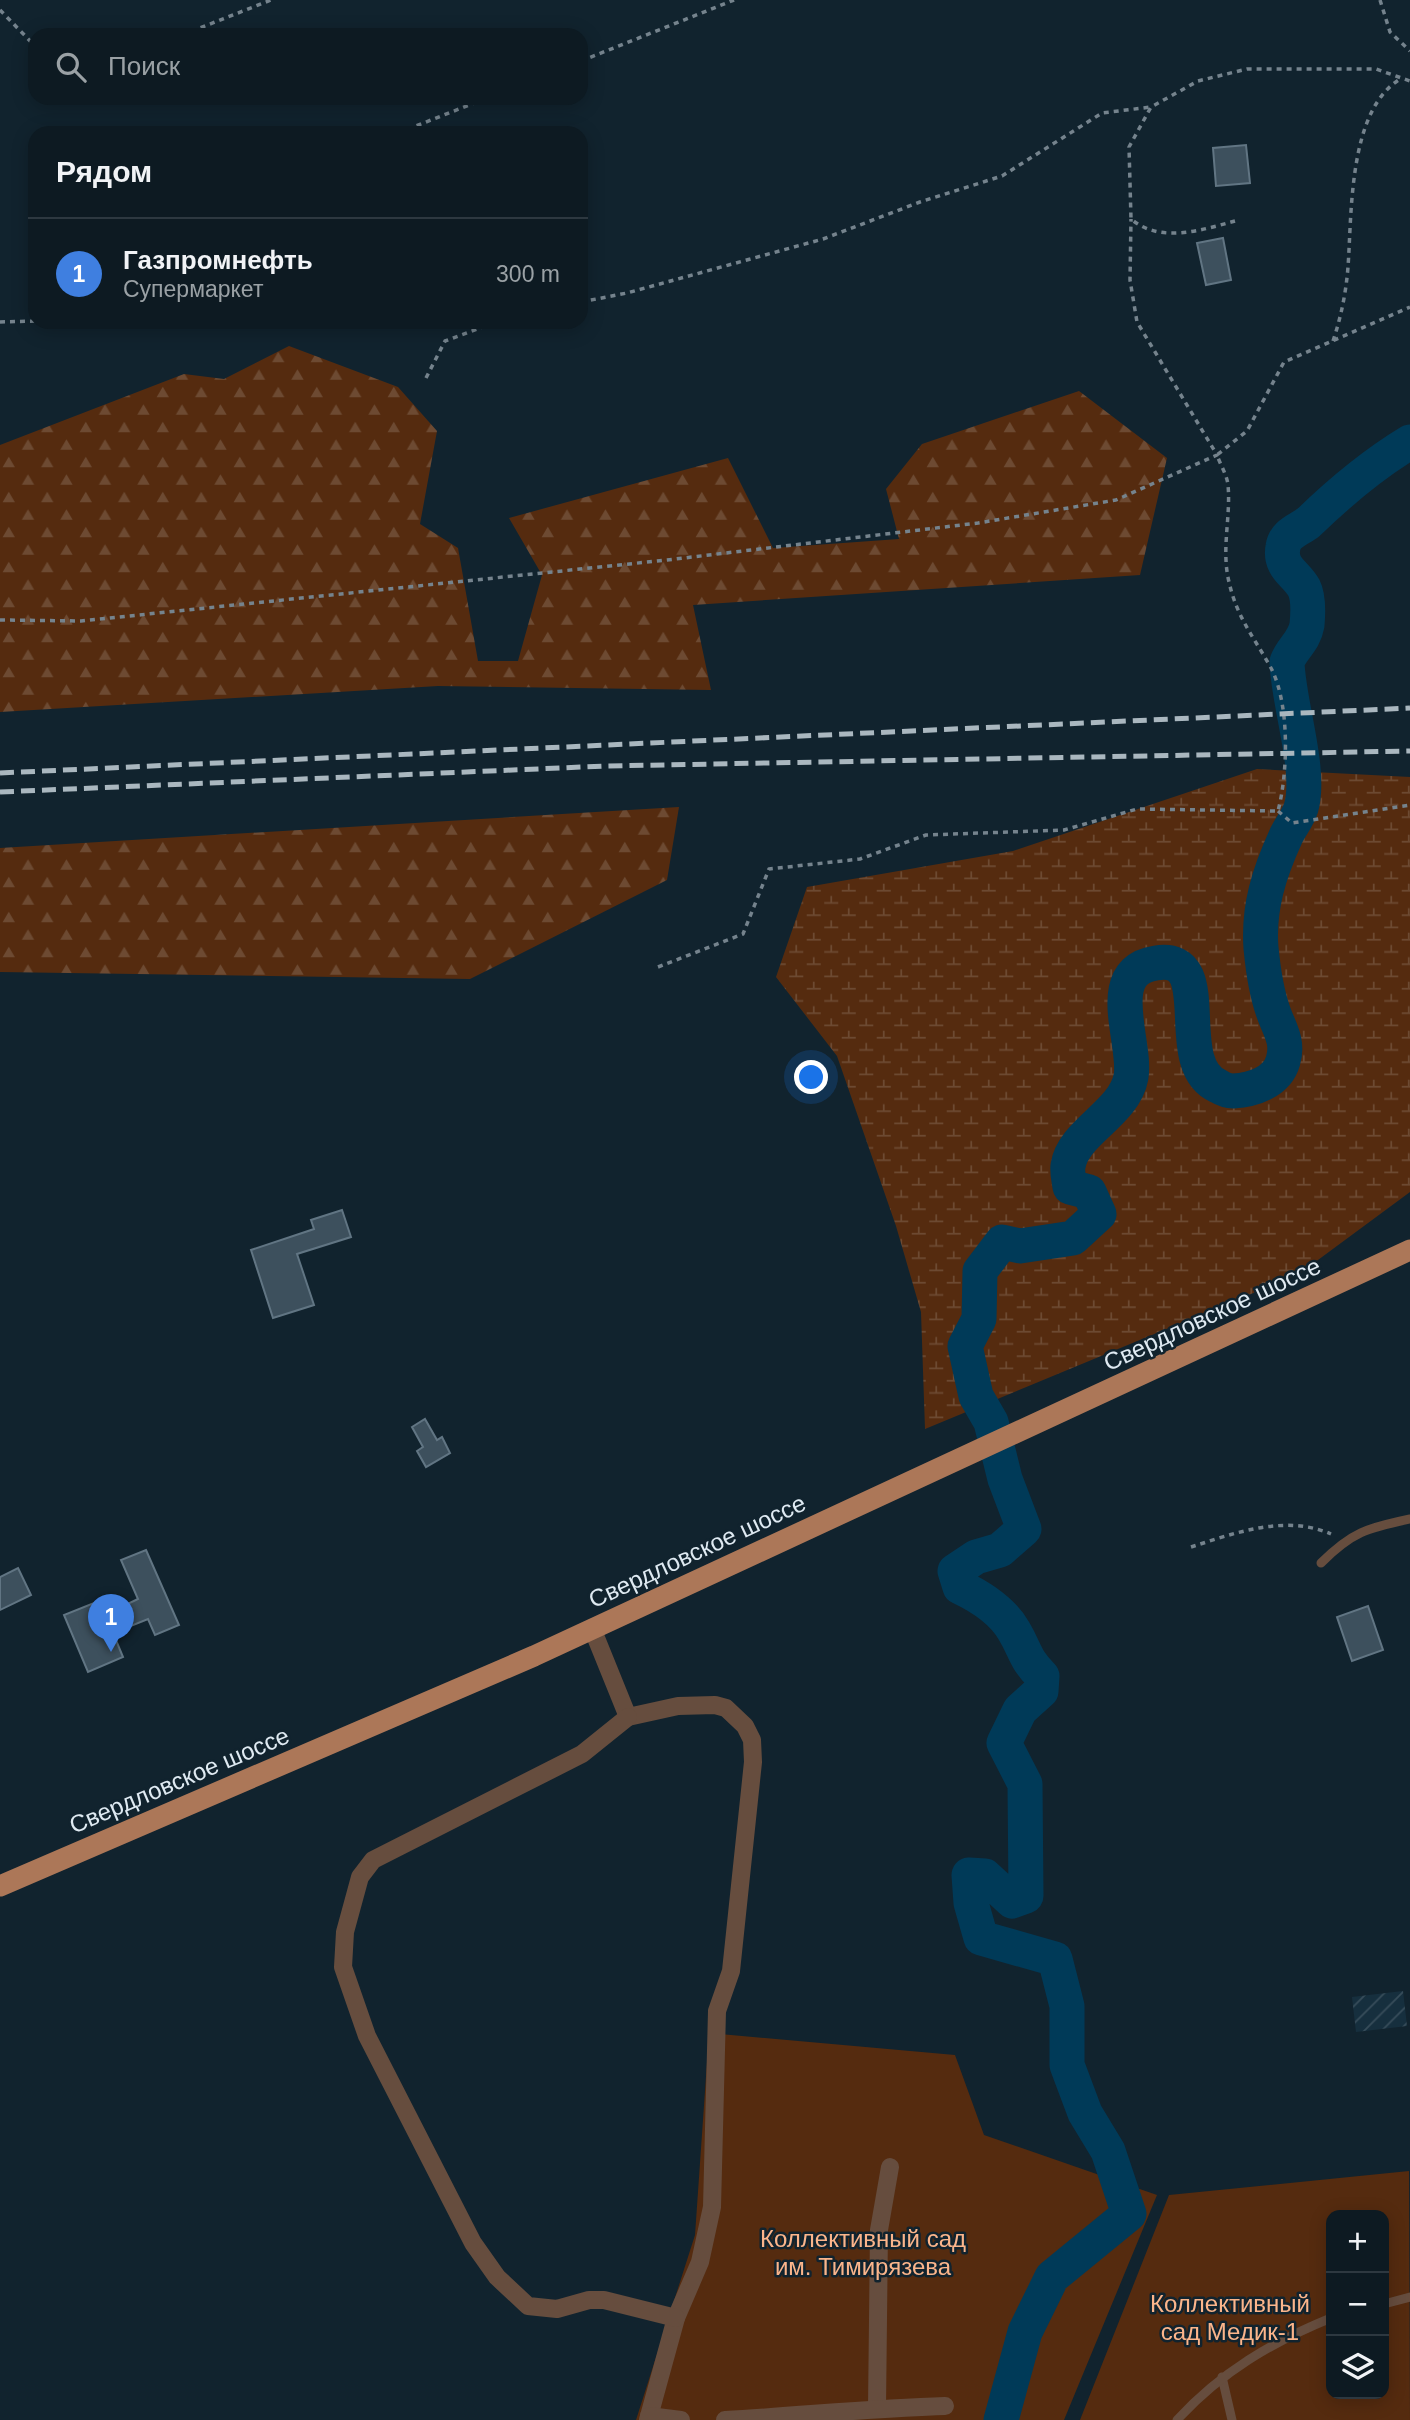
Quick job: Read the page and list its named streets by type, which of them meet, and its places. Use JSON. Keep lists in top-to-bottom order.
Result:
{
  "streets": {
    "main road": ["Свердловское шоссе"]
  },
  "parks": ["Коллективный сад им. Тимирязева", "Коллективный сад Медик-1"],
  "page": {
    "search": "Поиск",
    "heading": "Рядом",
    "list": [
      {
        "mark": "1",
        "name": "Газпромнефть",
        "note": "Супермаркет",
        "value": "300 m"
      }
    ],
    "pins": "1",
    "map_buttons": ["+", "−"]
  }
}
